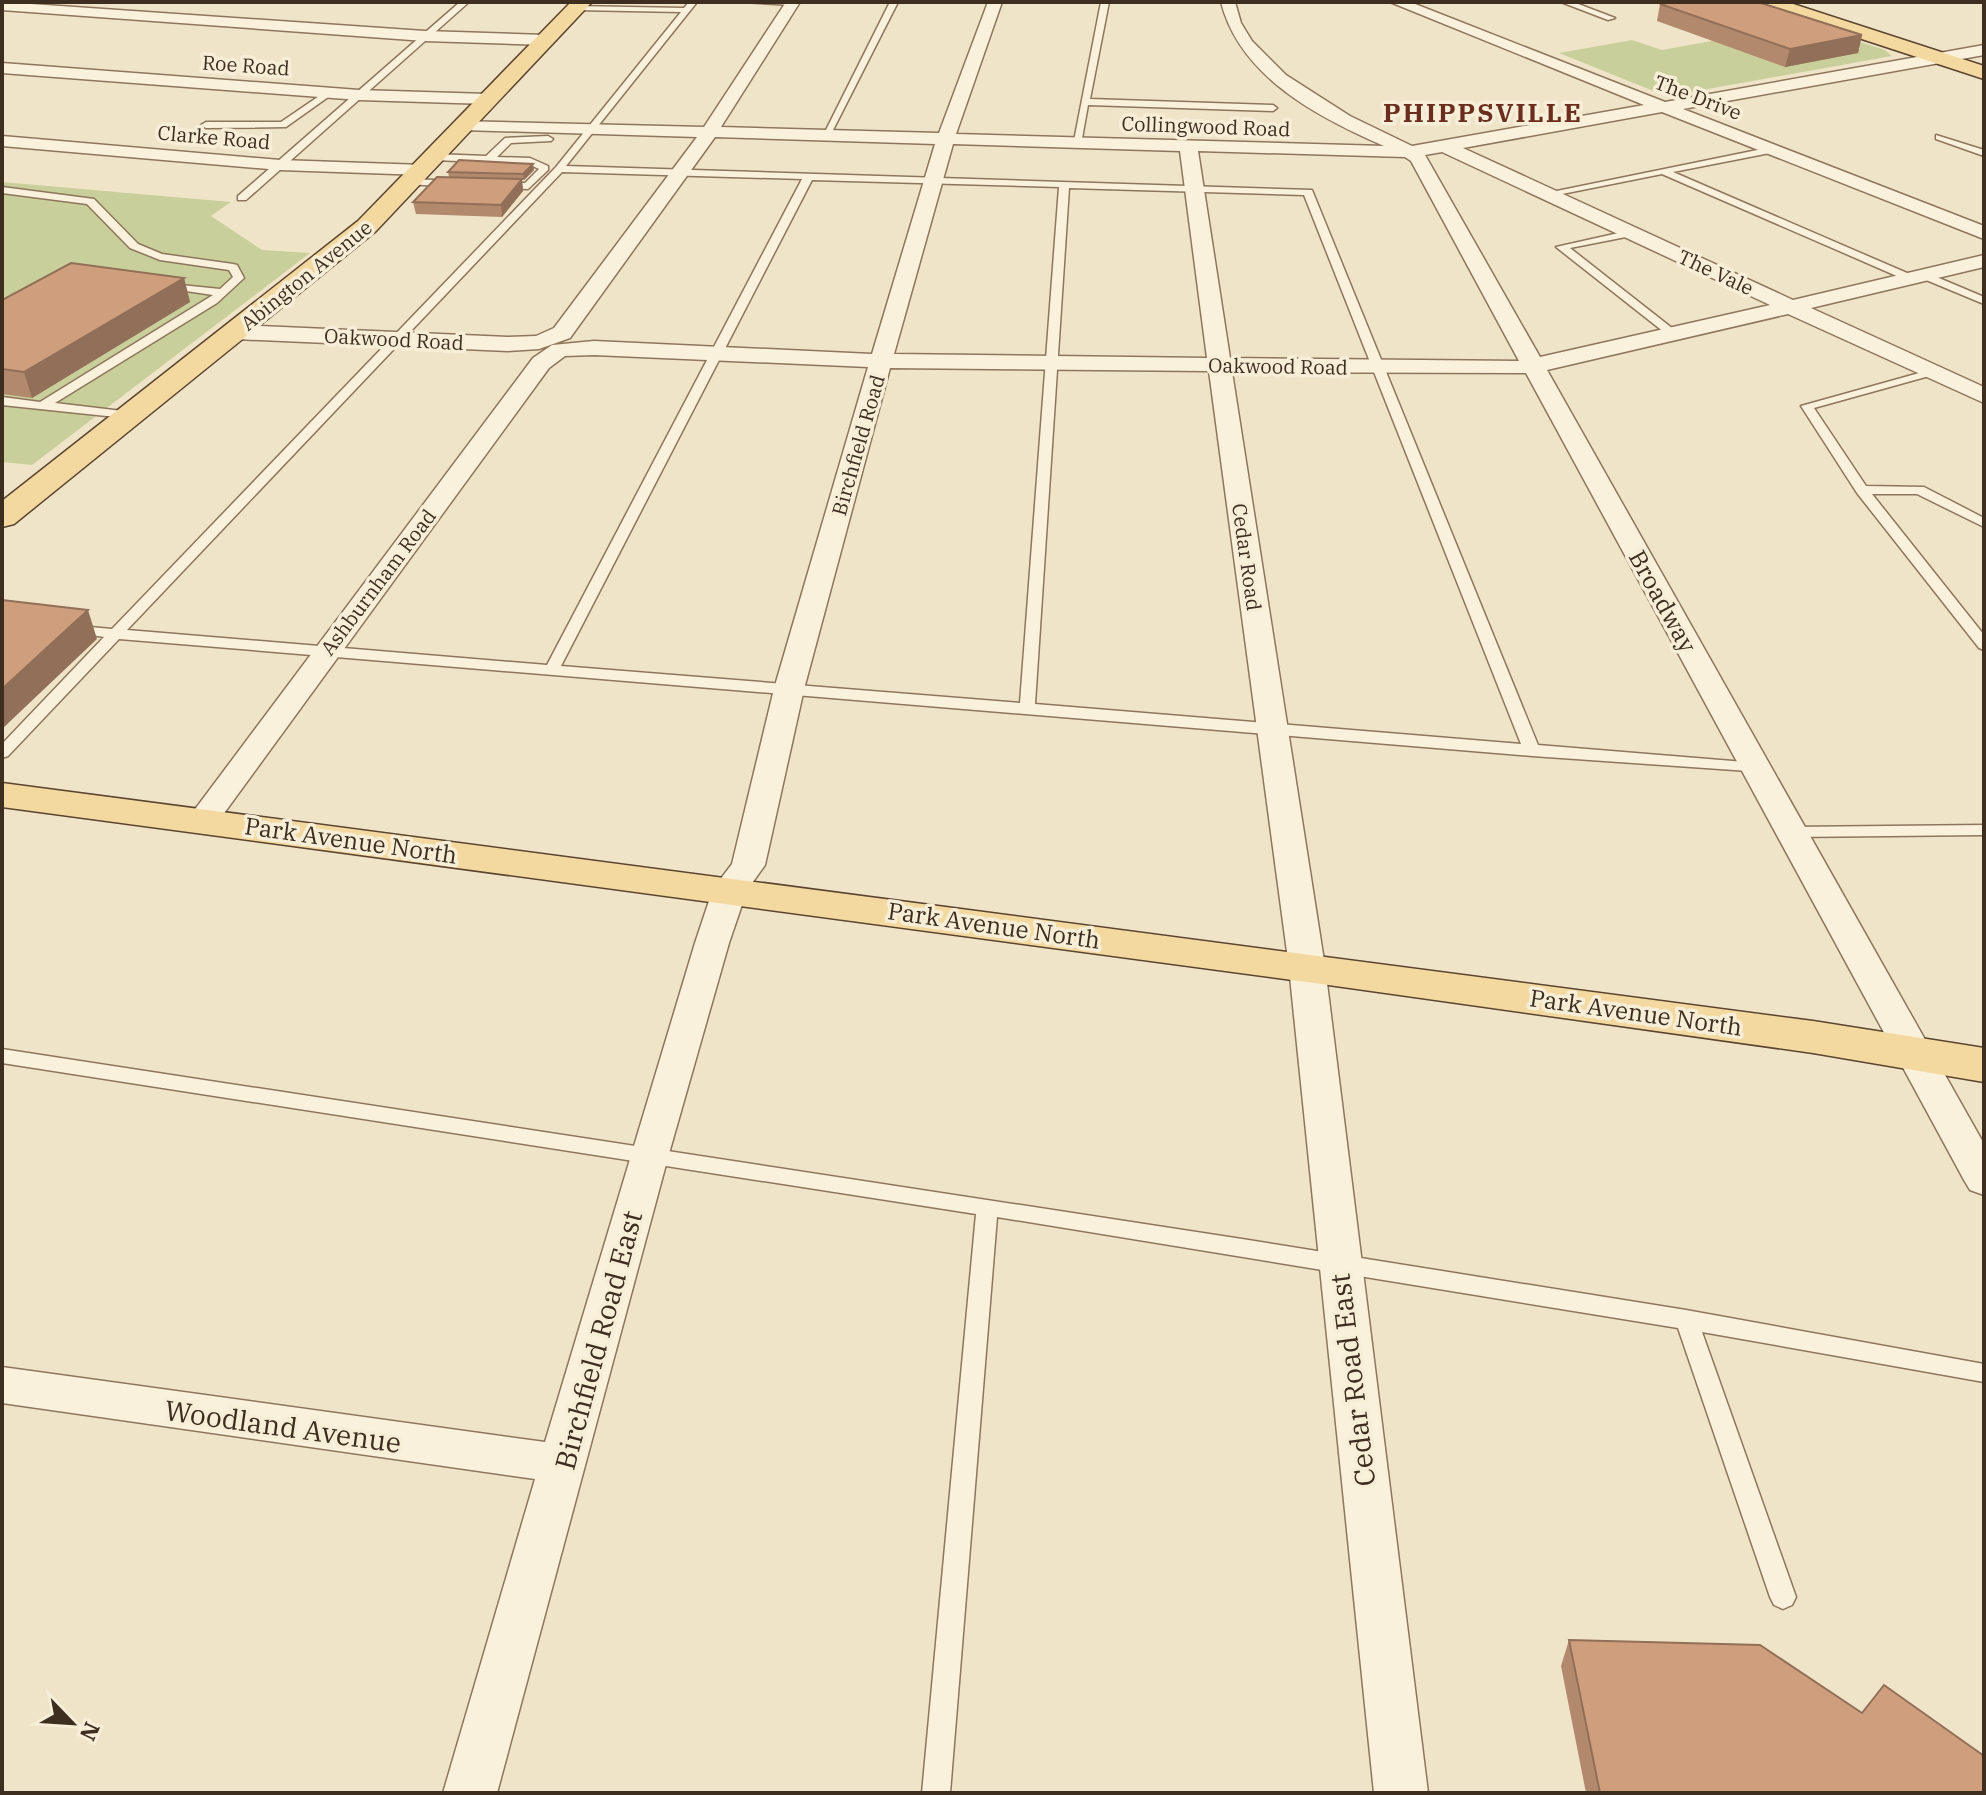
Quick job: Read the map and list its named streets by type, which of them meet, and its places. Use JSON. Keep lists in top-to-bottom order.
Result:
{
  "streets": {
    "main road": ["Abington Avenue", "Park Avenue North"],
    "street": [
      "Roe Road",
      "The Drive",
      "Collingwood Road",
      "Clarke Road",
      "The Vale",
      "Oakwood Road",
      "Birchfield Road",
      "Cedar Road",
      "Ashburnham Road",
      "Broadway",
      "Birchfield Road East",
      "Cedar Road East",
      "Woodland Avenue"
    ]
  },
  "crossings": [
    ["Roe Road", "Abington Avenue"],
    ["The Drive", "Collingwood Road"],
    ["Collingwood Road", "The Vale"],
    ["Collingwood Road", "Abington Avenue"],
    ["Collingwood Road", "Birchfield Road"],
    ["Collingwood Road", "Cedar Road"],
    ["Collingwood Road", "Ashburnham Road"],
    ["Collingwood Road", "Broadway"],
    ["Clarke Road", "Abington Avenue"],
    ["The Vale", "Oakwood Road"],
    ["Abington Avenue", "Oakwood Road"],
    ["Oakwood Road", "Birchfield Road"],
    ["Oakwood Road", "Cedar Road"],
    ["Oakwood Road", "Ashburnham Road"],
    ["Oakwood Road", "Broadway"],
    ["Birchfield Road", "Park Avenue North"],
    ["Birchfield Road", "Birchfield Road East"],
    ["Cedar Road", "Park Avenue North"],
    ["Cedar Road", "Cedar Road East"],
    ["Ashburnham Road", "Park Avenue North"],
    ["Broadway", "Park Avenue North"],
    ["Park Avenue North", "Birchfield Road East"],
    ["Park Avenue North", "Cedar Road East"],
    ["Birchfield Road East", "Woodland Avenue"]
  ],
  "districts": ["PHIPPSVILLE"],
  "north": "bottom right"
}
